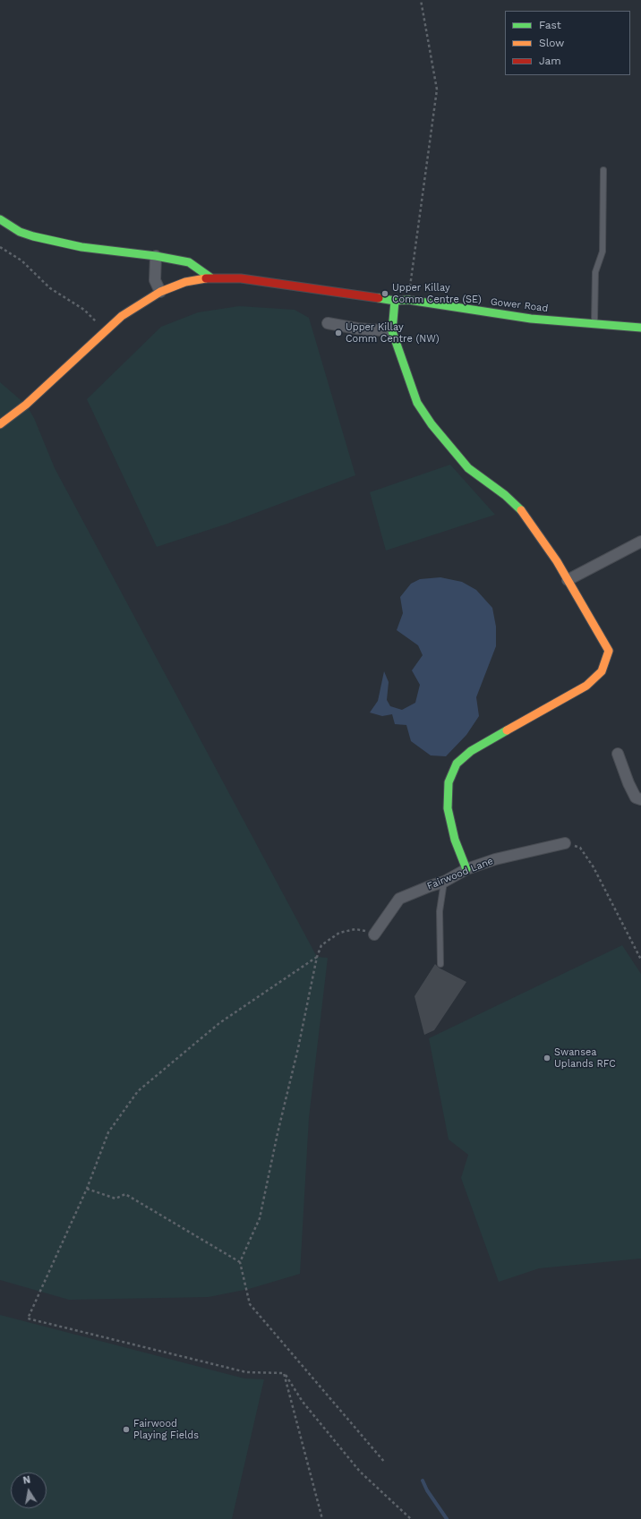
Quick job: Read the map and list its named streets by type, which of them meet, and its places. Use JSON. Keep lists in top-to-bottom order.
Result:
{
  "streets": {
    "street": ["Gower Road", "Fairwood Lane"]
  },
  "places": [
    "Upper Killay Comm Centre (SE)",
    "Upper Killay Comm Centre (NW)",
    "Swansea Uplands RFC",
    "Fairwood Playing Fields"
  ],
  "legend": ["Fast", "Slow", "Jam"],
  "north": "top"
}
